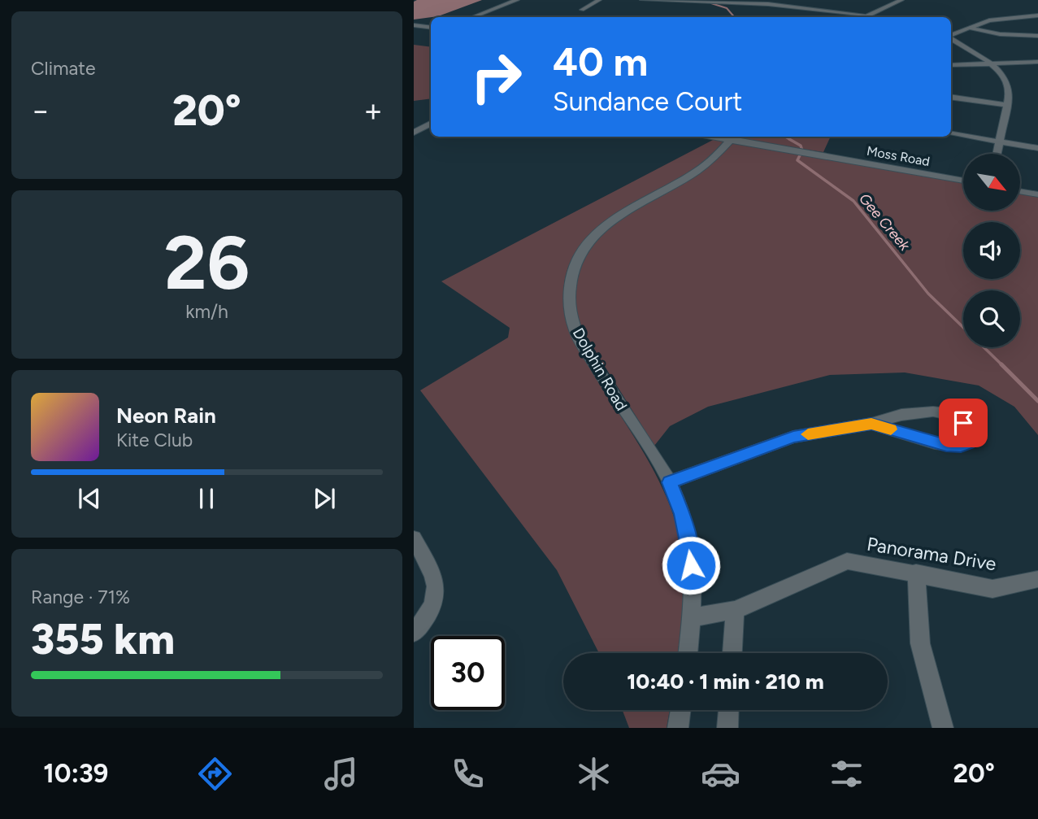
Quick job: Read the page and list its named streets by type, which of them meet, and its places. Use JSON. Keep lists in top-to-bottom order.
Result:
{
  "streets": {
    "street": ["Moss Road", "Dolphin Road", "Panorama Drive"]
  },
  "crossings": [
    ["Moss Road", "Dolphin Road"],
    ["Dolphin Road", "Panorama Drive"]
  ],
  "water": ["Gee Creek"],
  "north": "bottom right",
  "page": {
    "tile": [
      "Climate",
      ["26", "km/h"],
      ["Range · 71%", "355 km"]
    ],
    "turn": ["40 m", "Sundance Court"],
    "heat": ["−", "20°", "+"],
    "song": ["Neon Rain", "Kite Club"],
    "limit": "30",
    "trip": "10:40 · 1 min · 210 m",
    "tabs": ["10:39", "20°"]
  }
}
